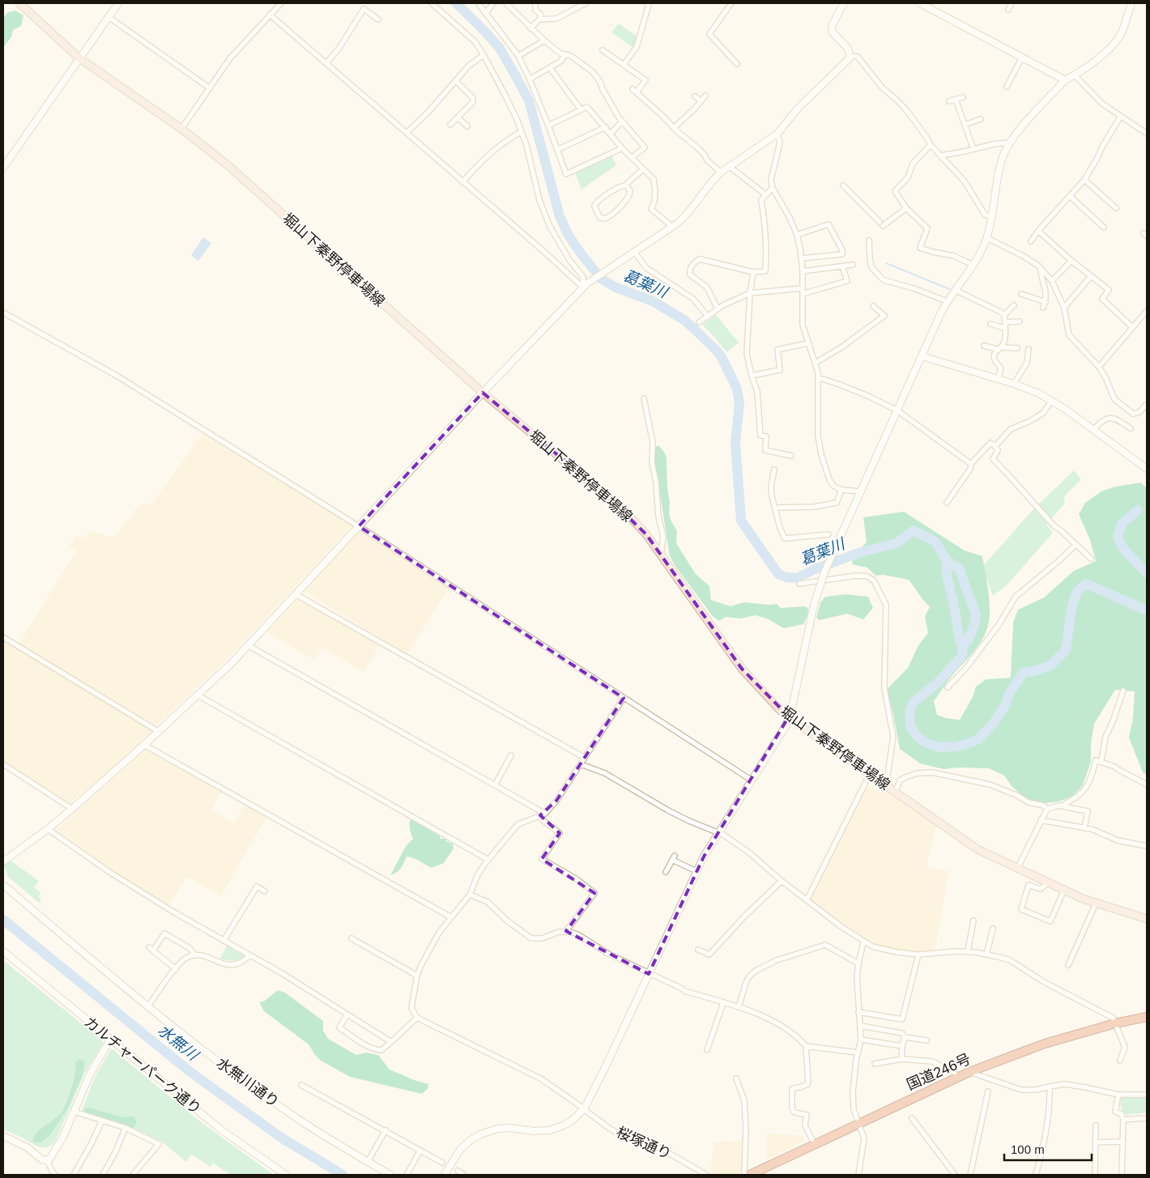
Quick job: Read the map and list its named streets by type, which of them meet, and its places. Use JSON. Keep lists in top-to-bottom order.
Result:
{
  "streets": {
    "highway": ["国道246号"],
    "main road": ["堀山下秦野停車場線"],
    "street": ["カルチャーパーク通り", "水無川通り", "桜塚通り"]
  },
  "water": ["葛葉川", "水無川"],
  "scale_bar": "100 m"
}
